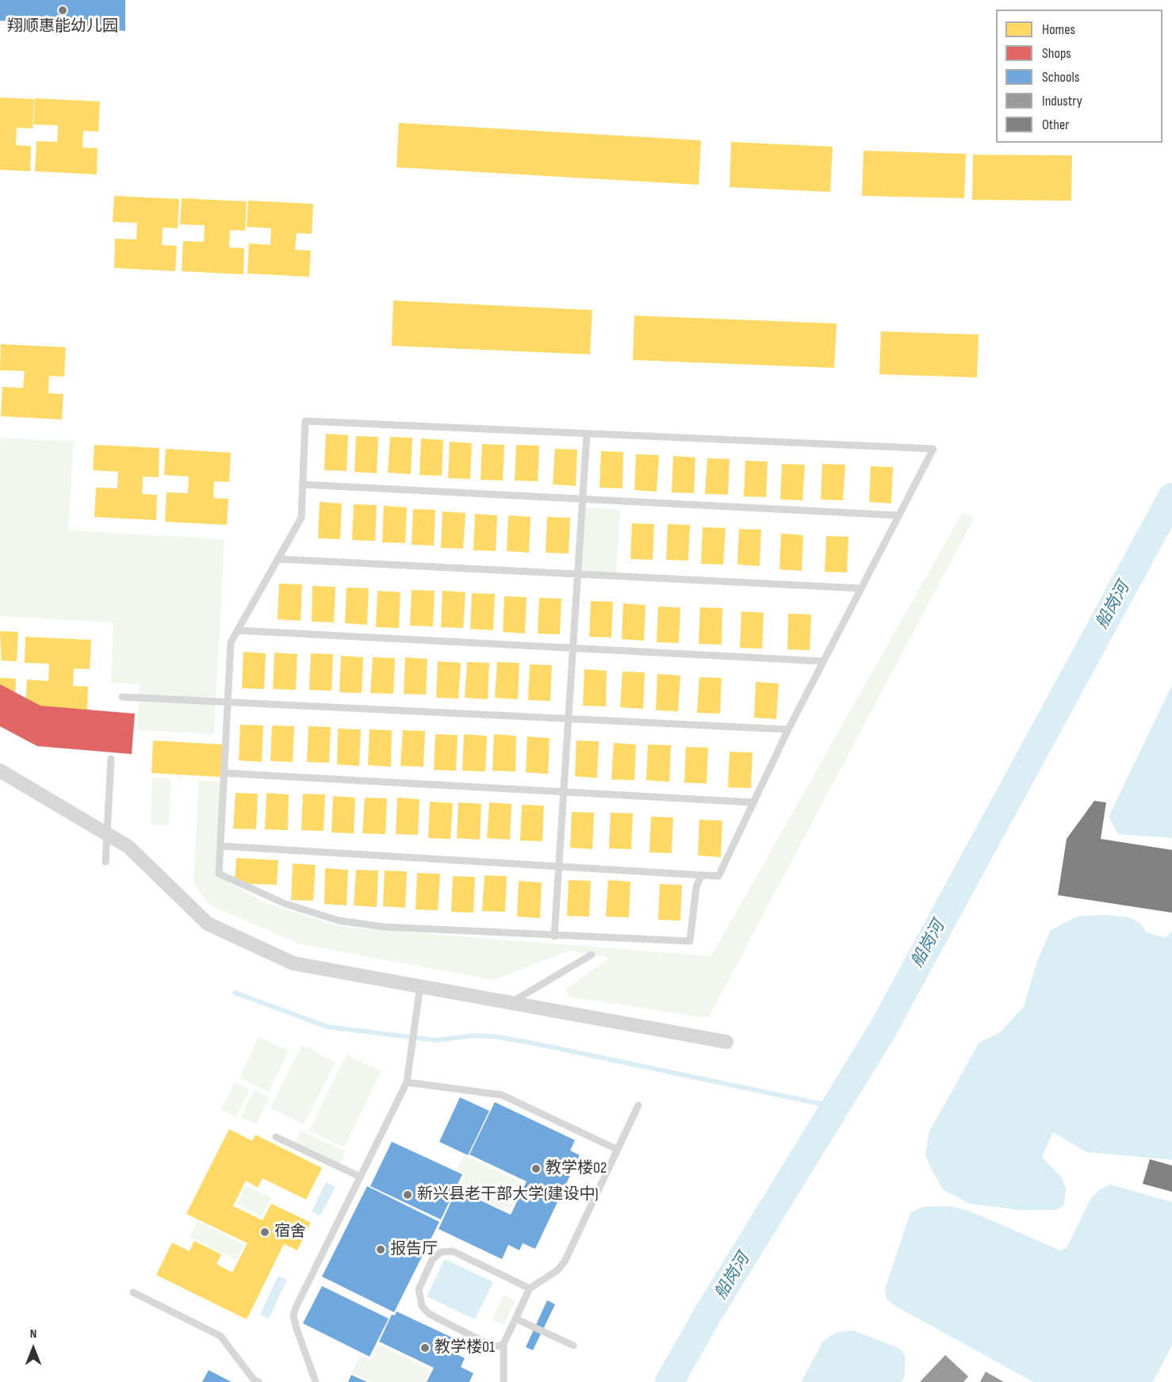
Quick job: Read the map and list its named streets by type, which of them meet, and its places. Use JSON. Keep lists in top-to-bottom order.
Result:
{
  "water": ["船岗河"],
  "places": [
    "翔顺惠能幼儿园",
    "教学楼02",
    "新兴县老干部大学(建设中)",
    "宿舍",
    "报告厅",
    "教学楼01"
  ],
  "legend": [
    "Homes",
    "Shops",
    "Schools",
    "Industry",
    "Other"
  ],
  "north": "top"
}
